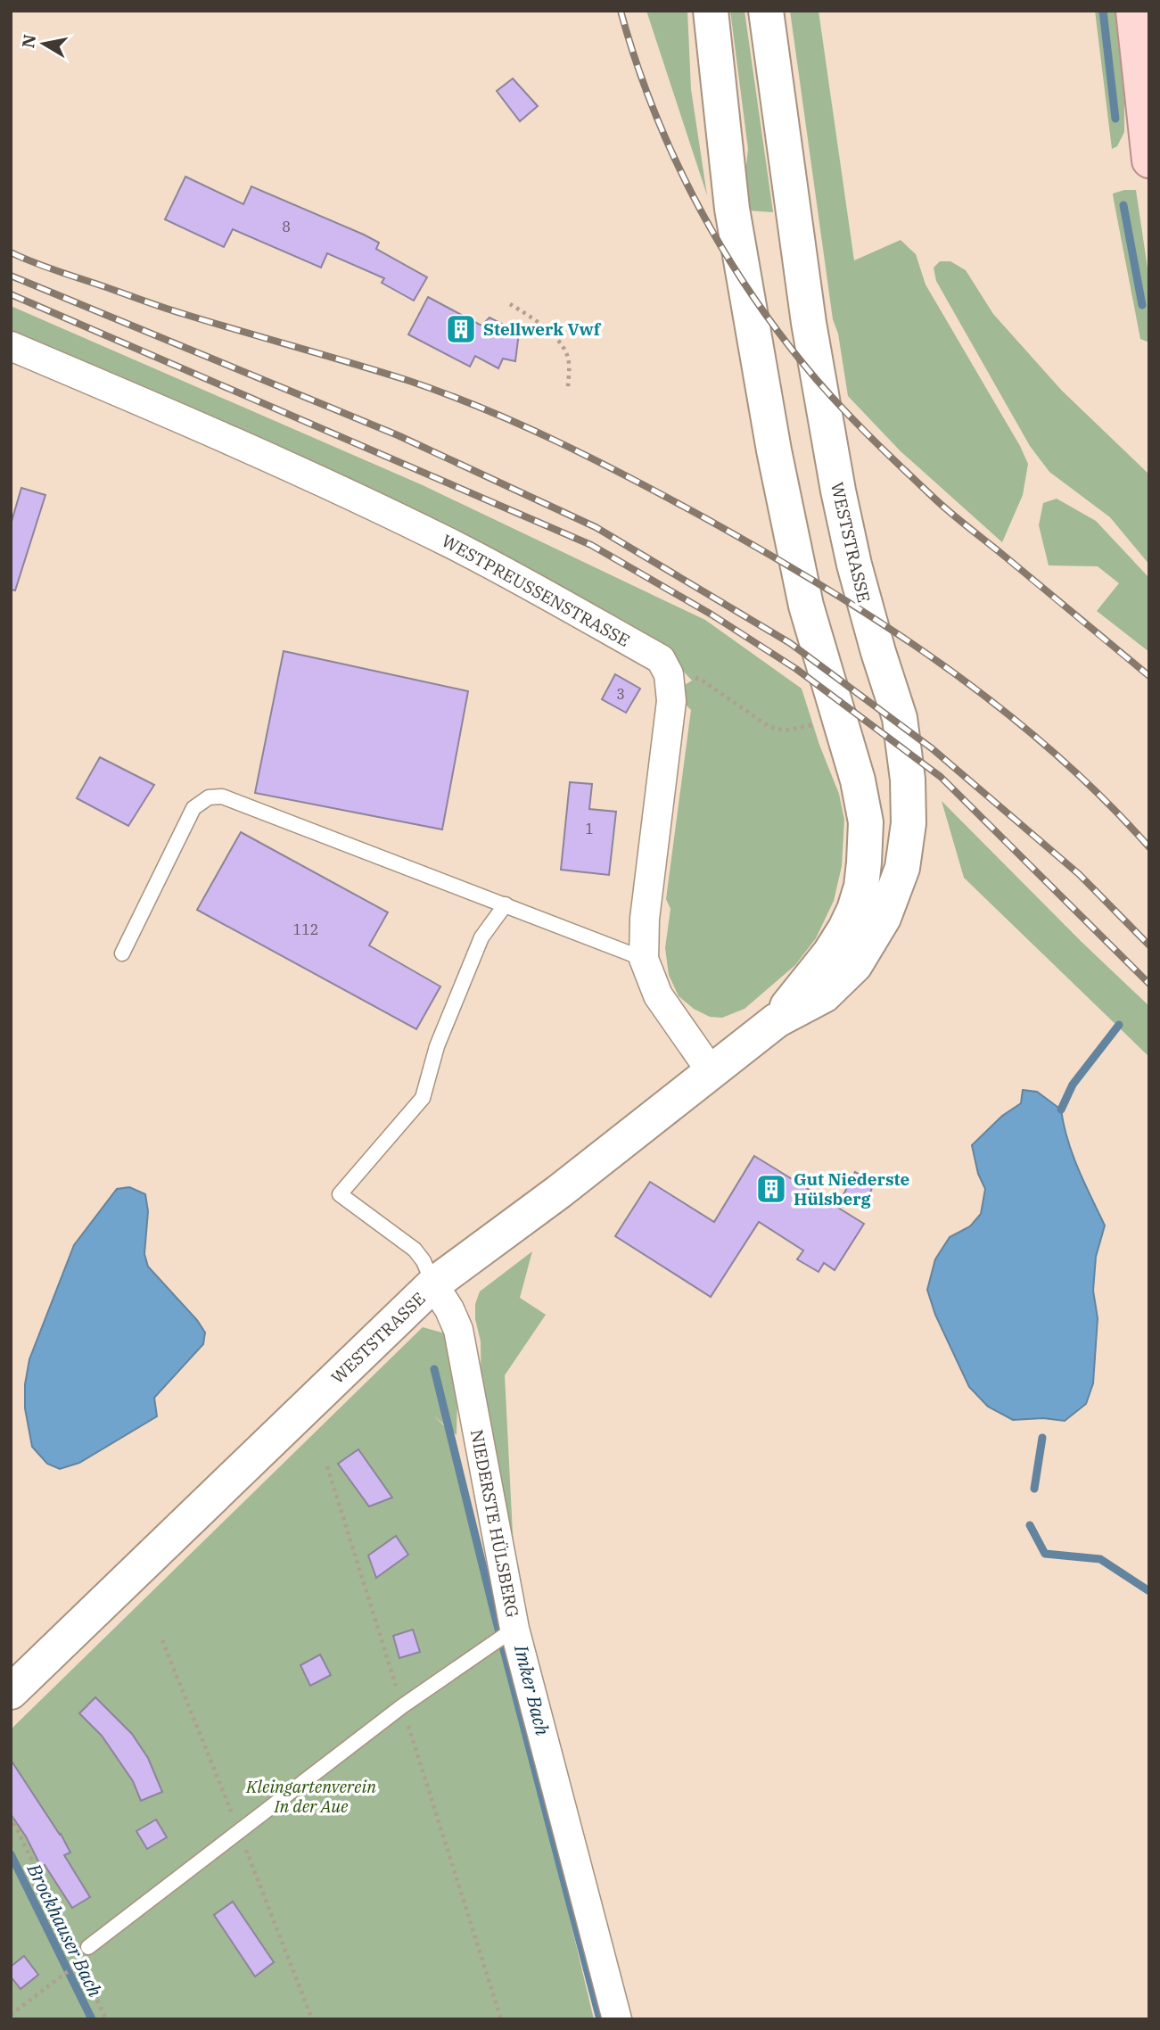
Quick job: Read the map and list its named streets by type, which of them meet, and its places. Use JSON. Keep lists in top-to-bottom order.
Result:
{
  "streets": {
    "street": ["WESTSTRASSE", "WESTPREUSSENSTRASSE", "NIEDERSTE HÜLSBERG"]
  },
  "crossings": [
    ["WESTSTRASSE", "NIEDERSTE HÜLSBERG"]
  ],
  "water": ["Imker Bach", "Brockhauser Bach"],
  "parks": ["Kleingartenverein In der Aue"],
  "places": {
    "building": ["Stellwerk Vwf", "Gut Niederste Hülsberg"]
  },
  "house_numbers": [
    "8",
    "3",
    "1",
    "112"
  ],
  "north": "left"
}
